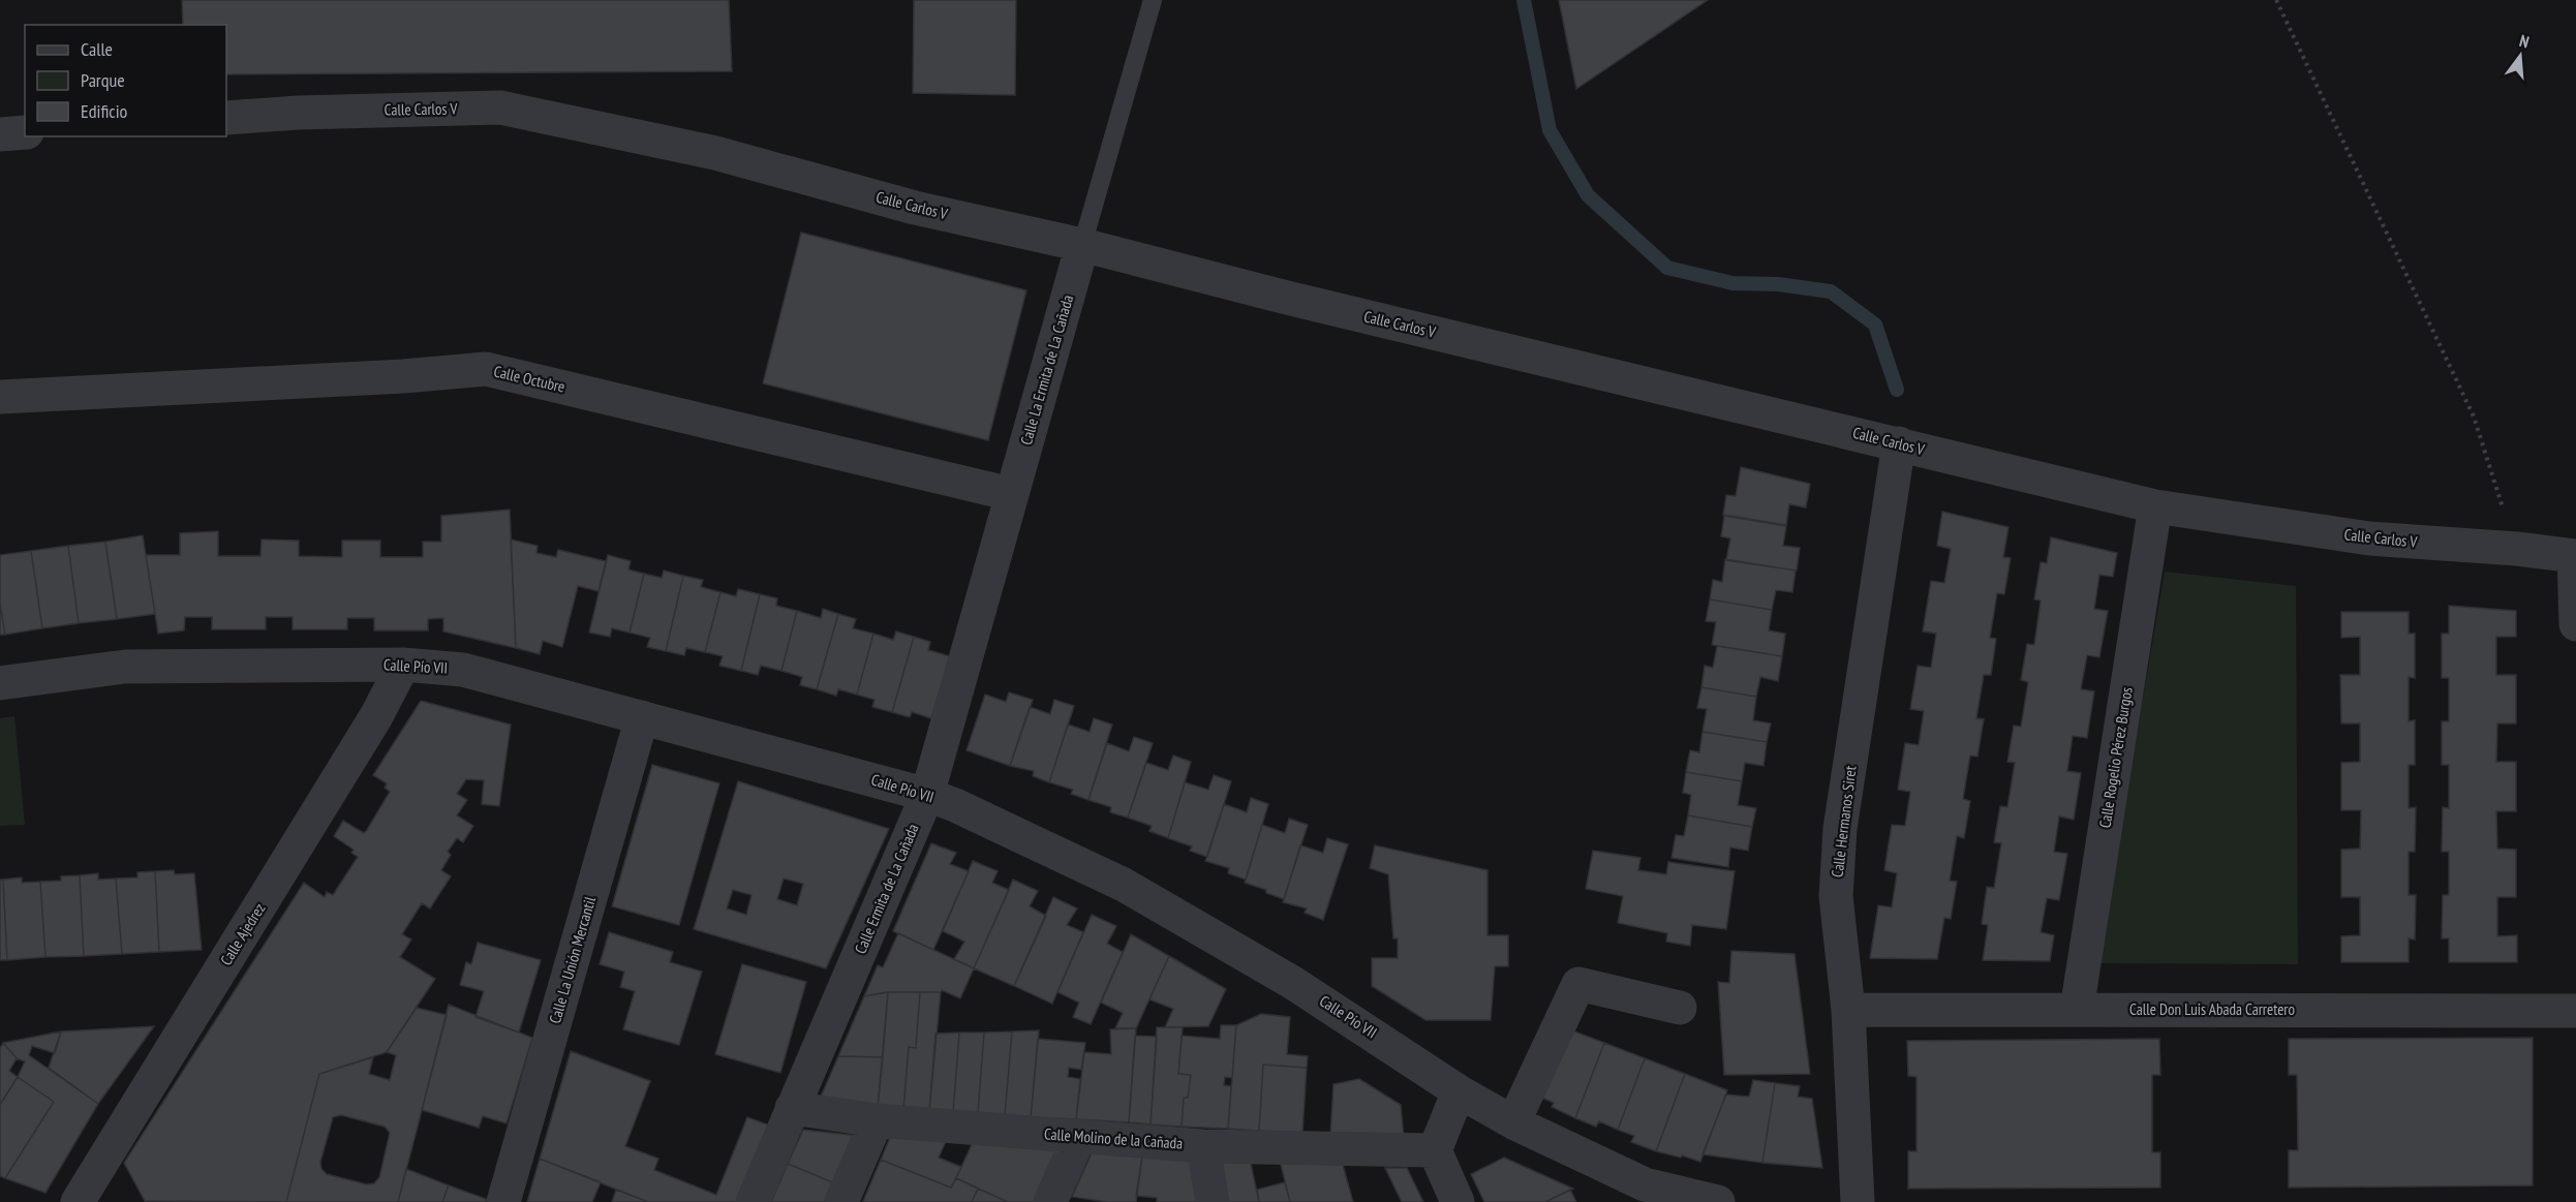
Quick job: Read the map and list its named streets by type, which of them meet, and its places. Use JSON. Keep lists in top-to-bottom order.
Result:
{
  "streets": {
    "street": [
      "Calle Carlos V",
      "Calle La Ermita de La Cañada",
      "Calle Octubre",
      "Calle Pío VII",
      "Calle Rogelio Pérez Burgos",
      "Calle Hermanos Siret",
      "Calle Ermita de La Cañada",
      "Calle Ajedrez",
      "Calle La Unión Mercantil",
      "Calle Don Luis Abada Carretero",
      "Calle Molino de la Cañada"
    ]
  },
  "crossings": [
    ["Calle Carlos V", "Calle La Ermita de La Cañada"],
    ["Calle Carlos V", "Calle Rogelio Pérez Burgos"],
    ["Calle Carlos V", "Calle Hermanos Siret"],
    ["Calle La Ermita de La Cañada", "Calle Octubre"],
    ["Calle La Ermita de La Cañada", "Calle Ermita de La Cañada"],
    ["Calle Octubre", "Calle Ermita de La Cañada"],
    ["Calle Pío VII", "Calle Ermita de La Cañada"],
    ["Calle Pío VII", "Calle Ajedrez"],
    ["Calle Pío VII", "Calle La Unión Mercantil"],
    ["Calle Rogelio Pérez Burgos", "Calle Don Luis Abada Carretero"],
    ["Calle Hermanos Siret", "Calle Don Luis Abada Carretero"],
    ["Calle Ermita de La Cañada", "Calle Molino de la Cañada"]
  ],
  "legend": ["Calle", "Parque", "Edificio"],
  "north": "top"
}
